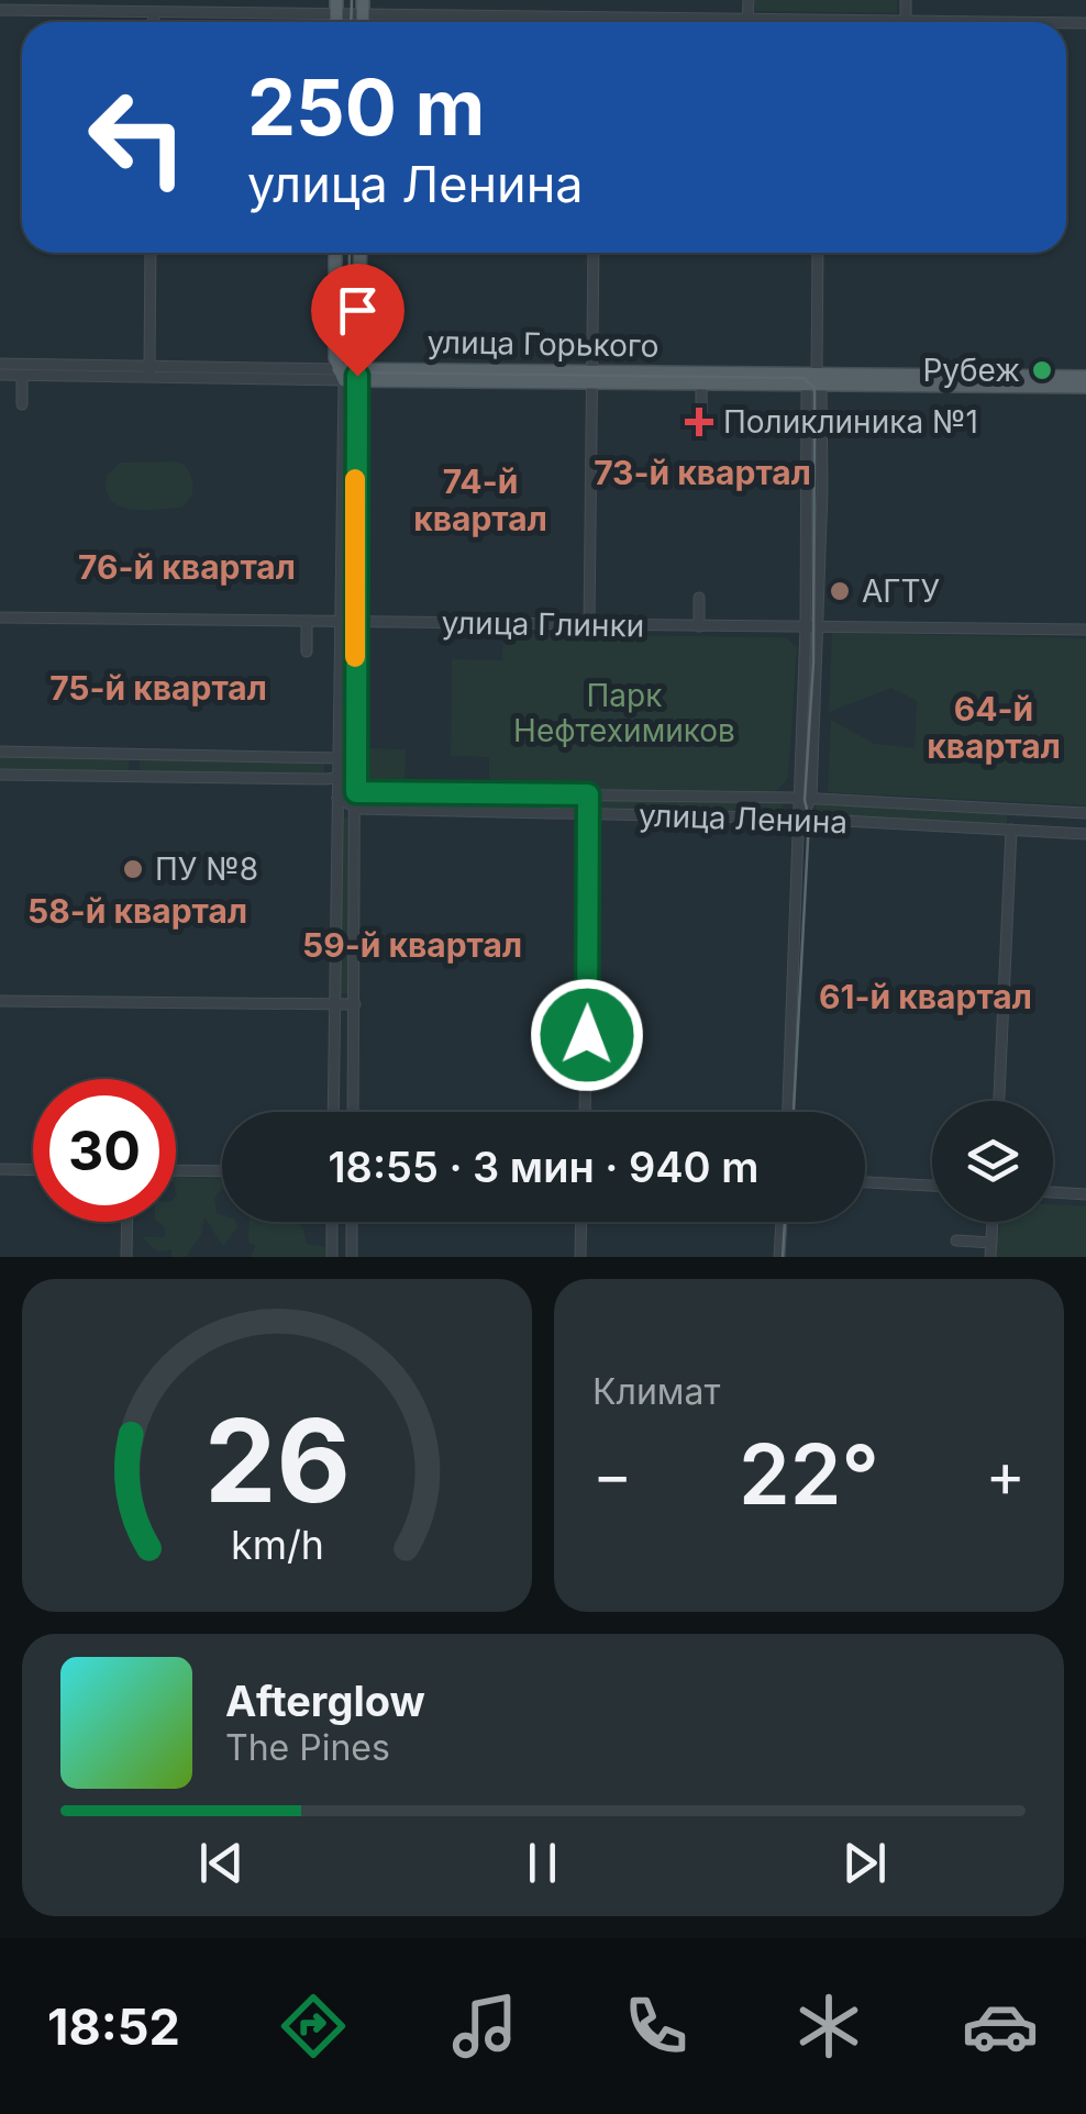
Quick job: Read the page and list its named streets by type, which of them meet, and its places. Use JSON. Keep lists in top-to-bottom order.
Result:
{
  "streets": {
    "main road": ["улица Горького"],
    "street": ["улица Глинки", "улица Ленина"]
  },
  "districts": [
    "73-й квартал",
    "74-й квартал",
    "76-й квартал",
    "75-й квартал",
    "64-й квартал",
    "58-й квартал",
    "59-й квартал",
    "61-й квартал"
  ],
  "parks": ["Парк Нефтехимиков"],
  "places": {
    "other": ["Рубеж", "АГТУ", "ПУ №8"],
    "health": ["Поликлиника №1"]
  },
  "page": {
    "turn": ["250 m", "улица Ленина"],
    "limit": "30",
    "trip": "18:55 · 3 мин · 940 m",
    "tile": "Климат",
    "heat": ["−", "22°", "+"],
    "song": ["Afterglow", "The Pines"],
    "tabs": "18:52",
    "gauge": ["26", "km/h"]
  }
}
